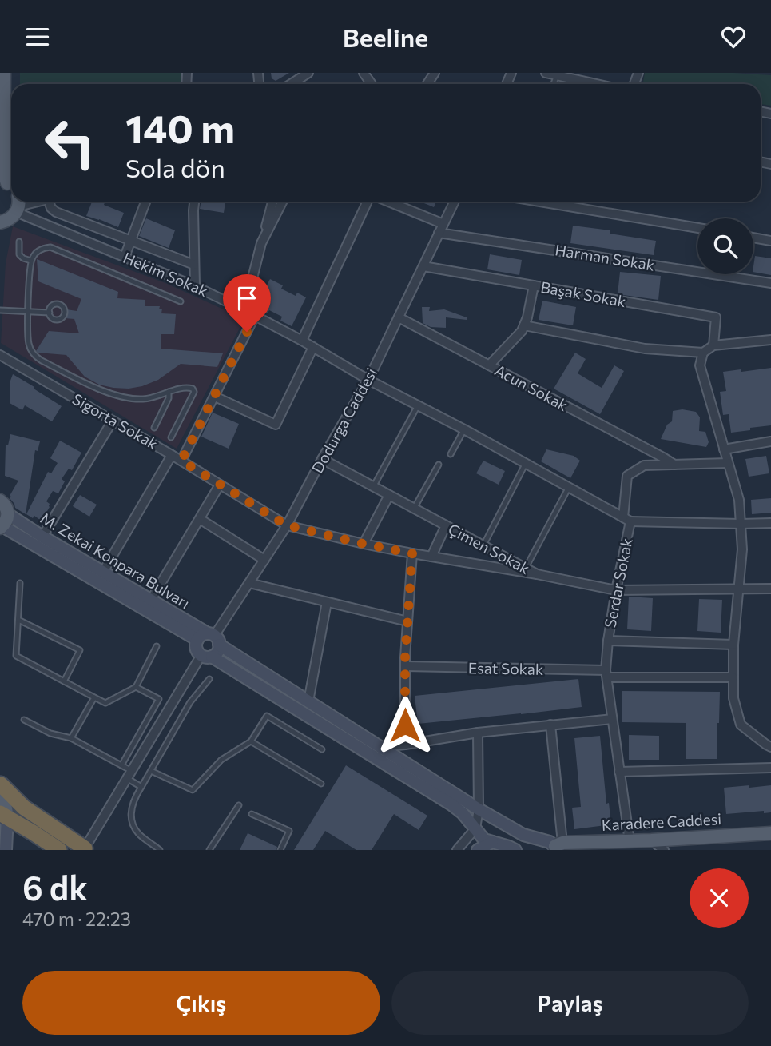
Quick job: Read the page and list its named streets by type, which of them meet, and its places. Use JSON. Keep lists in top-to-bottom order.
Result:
{
  "streets": {
    "main road": ["M. Zekai Konpara Bulvarı", "Karadere Caddesi"],
    "street": [
      "Harman Sokak",
      "Hekim Sokak",
      "Başak Sokak",
      "Acun Sokak",
      "Dodurga Caddesi",
      "Sigorta Sokak",
      "Çimen Sokak",
      "Serdar Sokak",
      "Esat Sokak"
    ]
  },
  "crossings": [
    ["Harman Sokak", "Dodurga Caddesi"],
    ["Hekim Sokak", "Dodurga Caddesi"],
    ["Hekim Sokak", "Serdar Sokak"],
    ["Başak Sokak", "Dodurga Caddesi"],
    ["Acun Sokak", "Dodurga Caddesi"],
    ["Dodurga Caddesi", "Sigorta Sokak"],
    ["Dodurga Caddesi", "Çimen Sokak"],
    ["Dodurga Caddesi", "M. Zekai Konpara Bulvarı"],
    ["Dodurga Caddesi", "Serdar Sokak"],
    ["Sigorta Sokak", "Çimen Sokak"],
    ["Çimen Sokak", "Serdar Sokak"],
    ["M. Zekai Konpara Bulvarı", "Karadere Caddesi"],
    ["Serdar Sokak", "Esat Sokak"],
    ["Serdar Sokak", "Karadere Caddesi"]
  ],
  "page": {
    "header": "Beeline",
    "turn": ["140 m", "Sola dön"],
    "heading": ["6 dk", "470 m · 22:23"],
    "buttons": ["Çıkış", "Paylaş"]
  }
}
